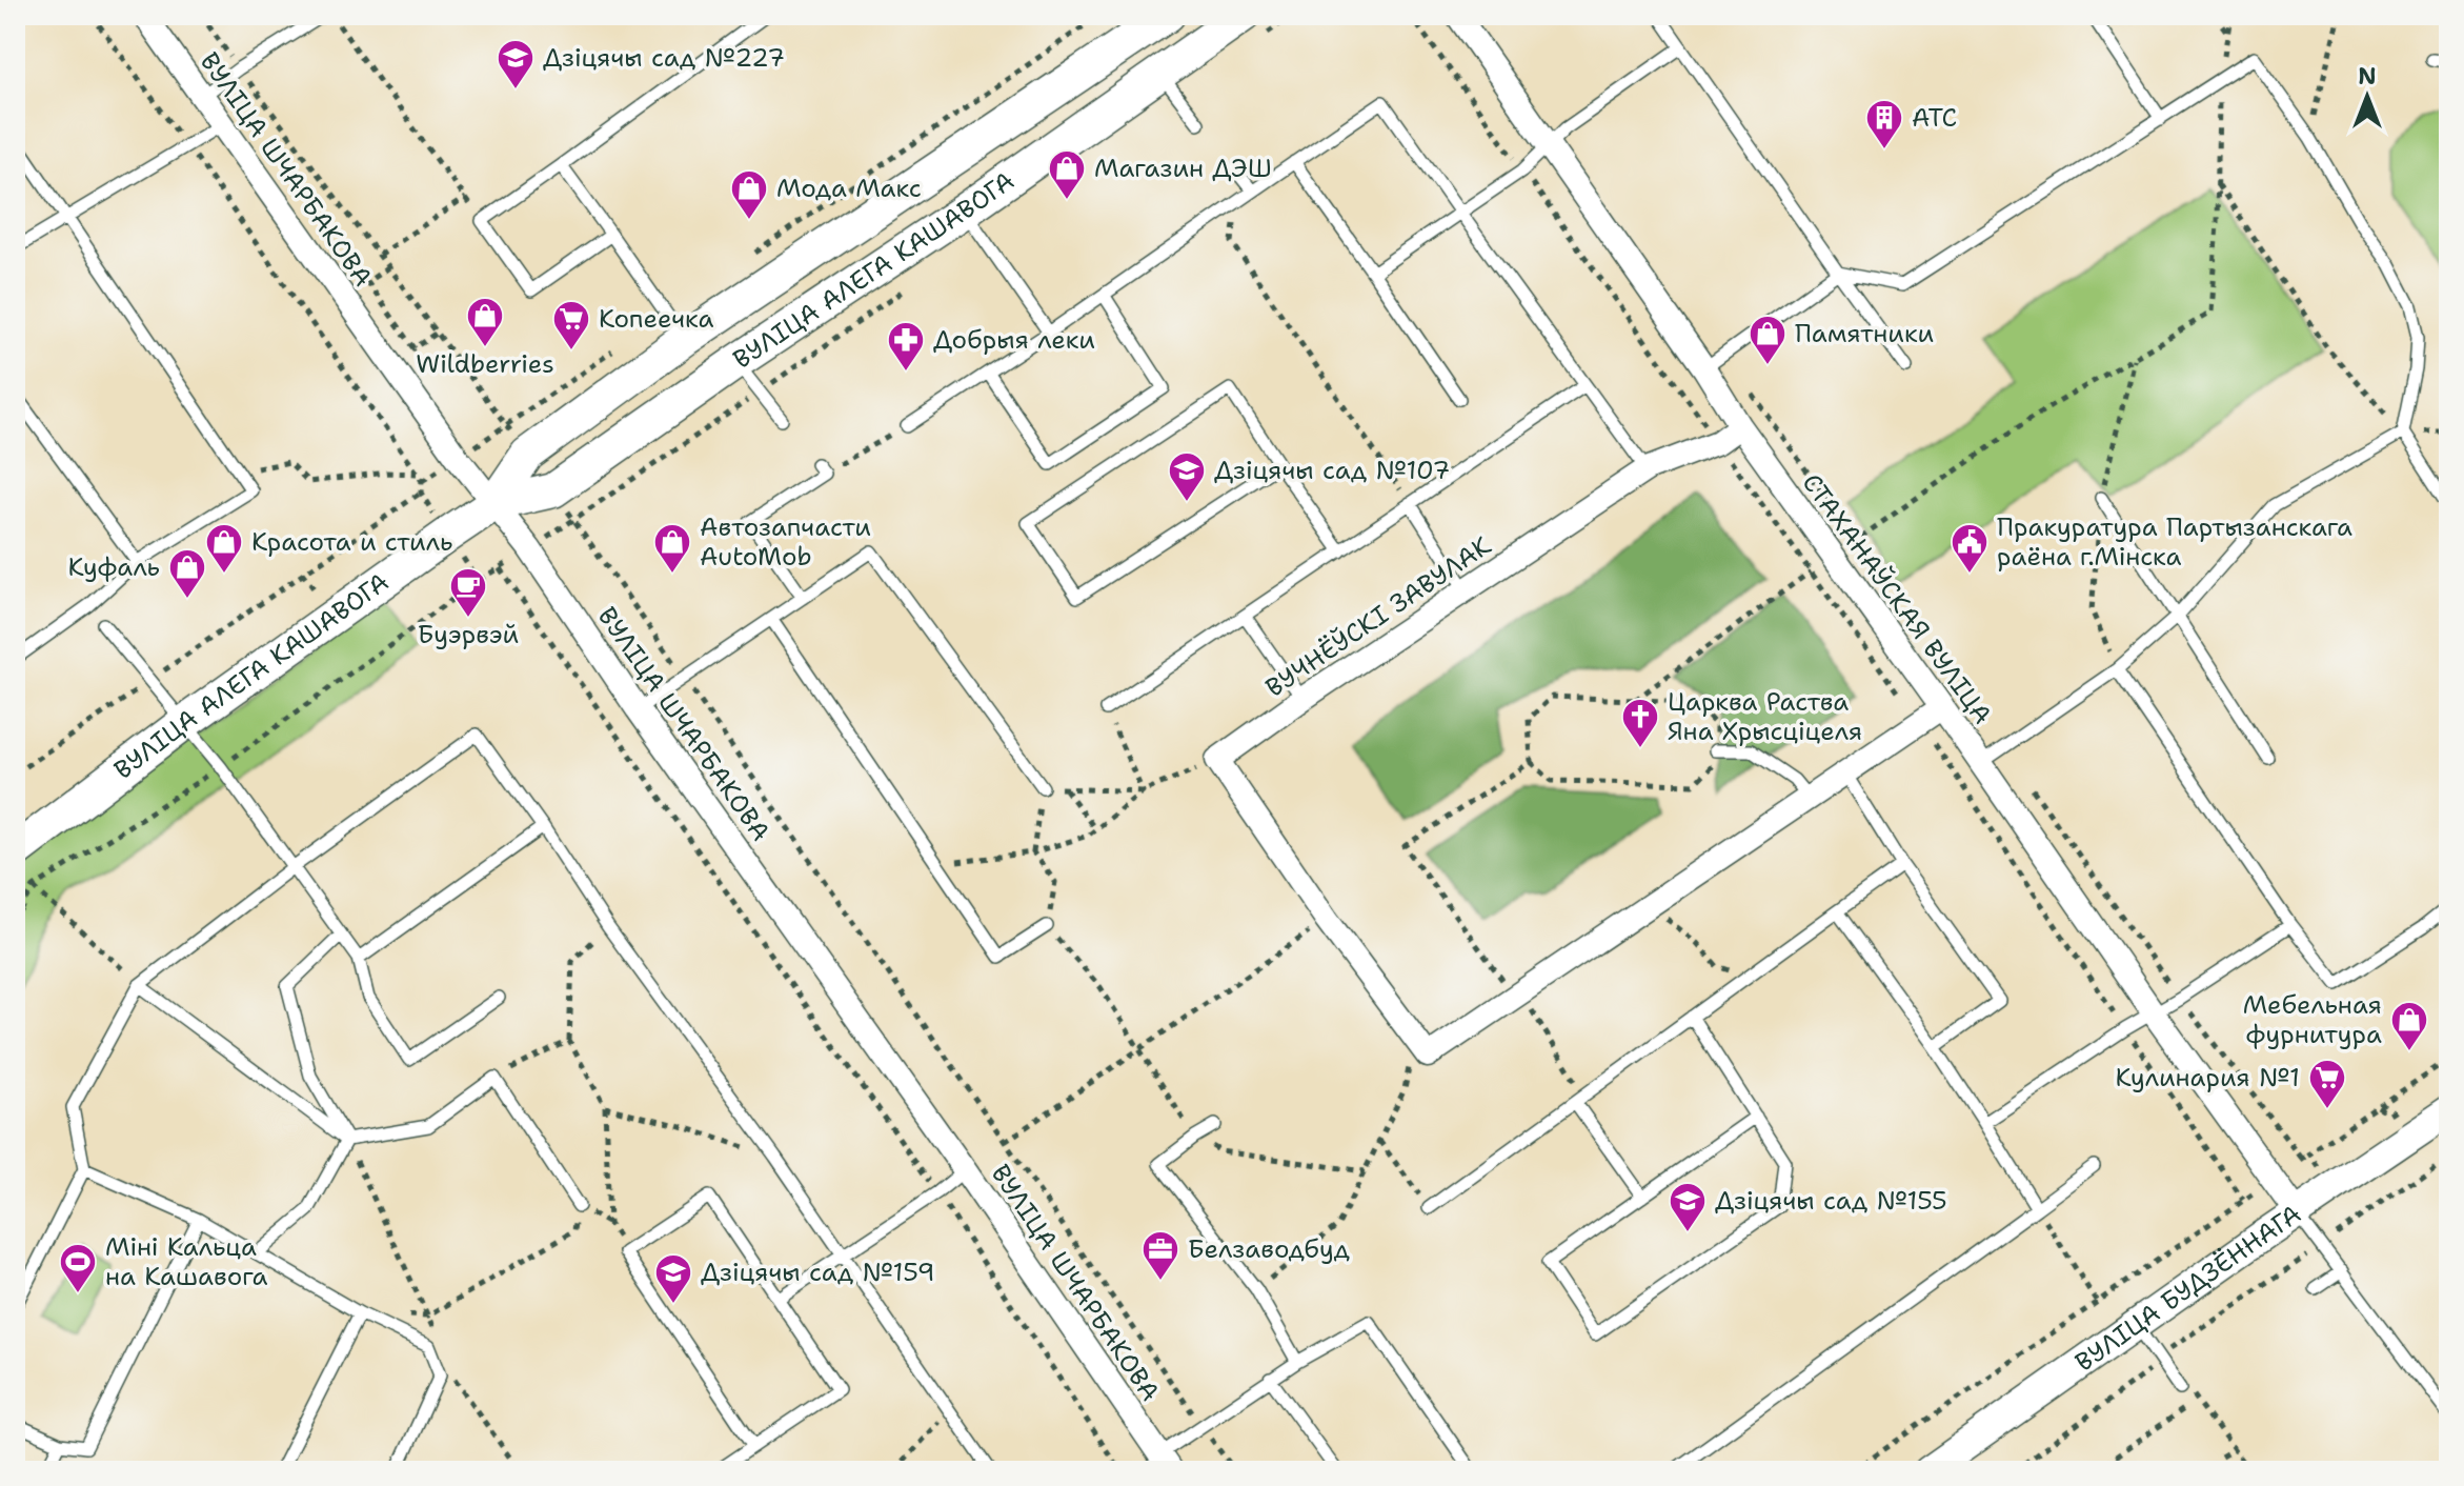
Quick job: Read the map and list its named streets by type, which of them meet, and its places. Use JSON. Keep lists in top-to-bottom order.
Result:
{
  "streets": {
    "main road": ["ВУЛІЦА АЛЕГА КАШАВОГА"],
    "street": [
      "ВУЛІЦА ШЧАРБАКОВА",
      "СТАХАНАЎСКАЯ ВУЛІЦА",
      "ВУЧНЁЎСКІ ЗАВУЛАК",
      "ВУЛІЦА БУДЗЁННАГА"
    ]
  },
  "crossings": [
    ["ВУЛІЦА ШЧАРБАКОВА", "ВУЛІЦА АЛЕГА КАШАВОГА"],
    ["СТАХАНАЎСКАЯ ВУЛІЦА", "ВУЧНЁЎСКІ ЗАВУЛАК"],
    ["СТАХАНАЎСКАЯ ВУЛІЦА", "ВУЛІЦА БУДЗЁННАГА"]
  ],
  "places": {
    "school or university": [
      "Дзіцячы сад №227",
      "Дзіцячы сад №107",
      "Дзіцячы сад №155",
      "Дзіцячы сад №159"
    ],
    "building": ["АТС"],
    "shop": [
      "Магазин ДЭШ",
      "Мода Макс",
      "Wildberries",
      "Памятники",
      "Красота и стиль",
      "Автозапчасти AutoMob",
      "Куфаль",
      "Мебельная фурнитура"
    ],
    "supermarket": ["Копеечка", "Кулинария №1"],
    "pharmacy": ["Добрыя леки"],
    "public building": ["Пракуратура Партызанскага раёна г.Мінска"],
    "cafe": ["Буэрвэй"],
    "church": ["Царква Раства Яна Хрысціцеля"],
    "office": ["Белзаводбуд"],
    "sports": ["Міні Кальца на Кашавога"]
  },
  "north": "top"
}
